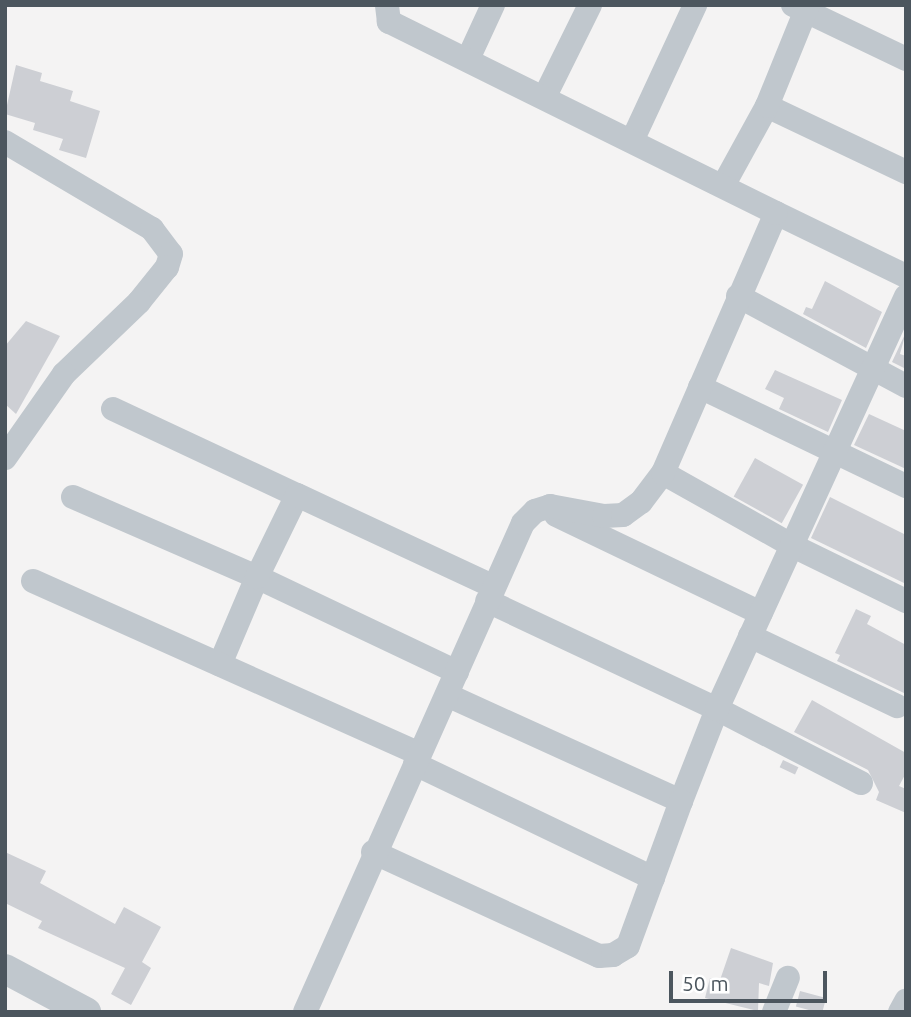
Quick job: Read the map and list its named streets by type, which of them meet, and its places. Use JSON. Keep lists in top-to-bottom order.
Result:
{
  "scale_bar": "50 m"
}
